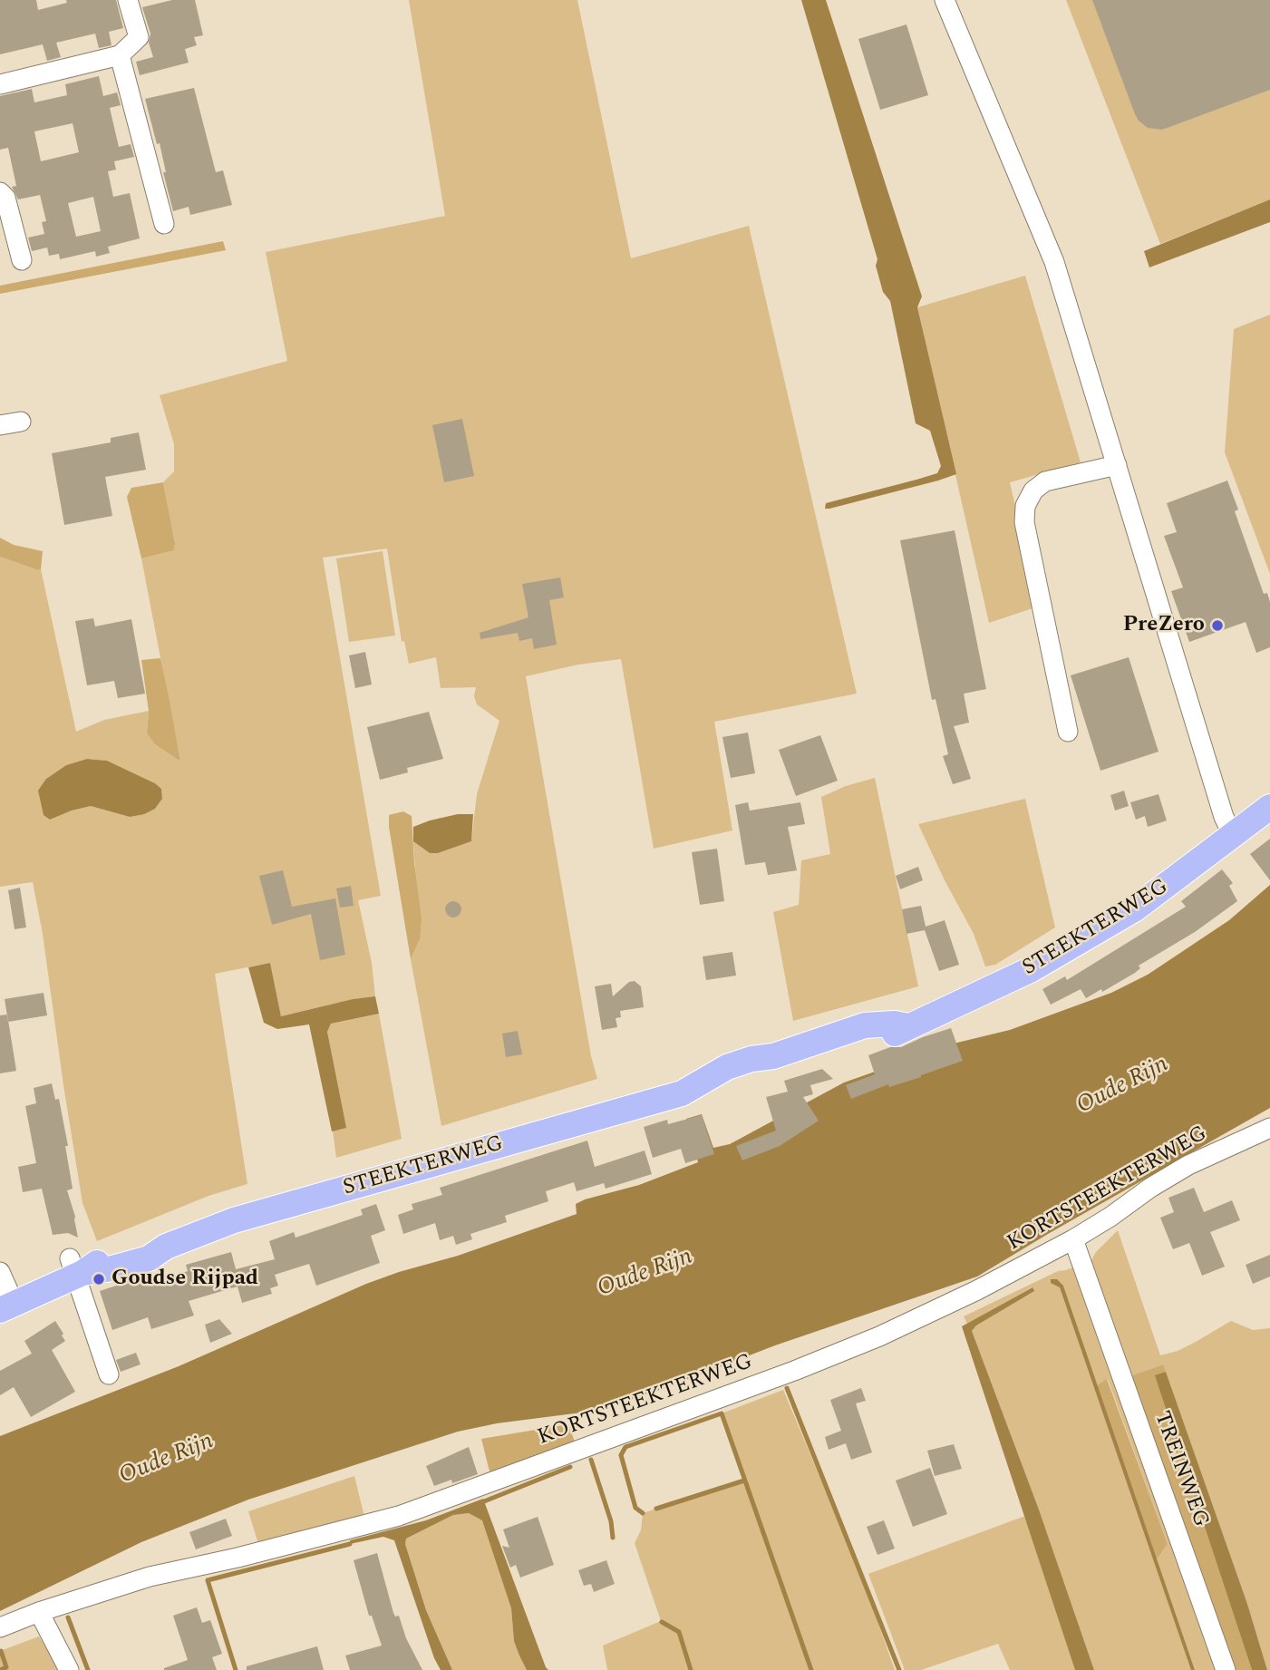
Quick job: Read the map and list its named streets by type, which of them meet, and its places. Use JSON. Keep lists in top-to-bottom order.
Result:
{
  "streets": {
    "main road": ["STEEKTERWEG"],
    "street": ["KORTSTEEKTERWEG", "TREINWEG"]
  },
  "crossings": [
    ["KORTSTEEKTERWEG", "TREINWEG"]
  ],
  "water": ["Oude Rijn"],
  "places": ["PreZero", "Goudse Rijpad"]
}
